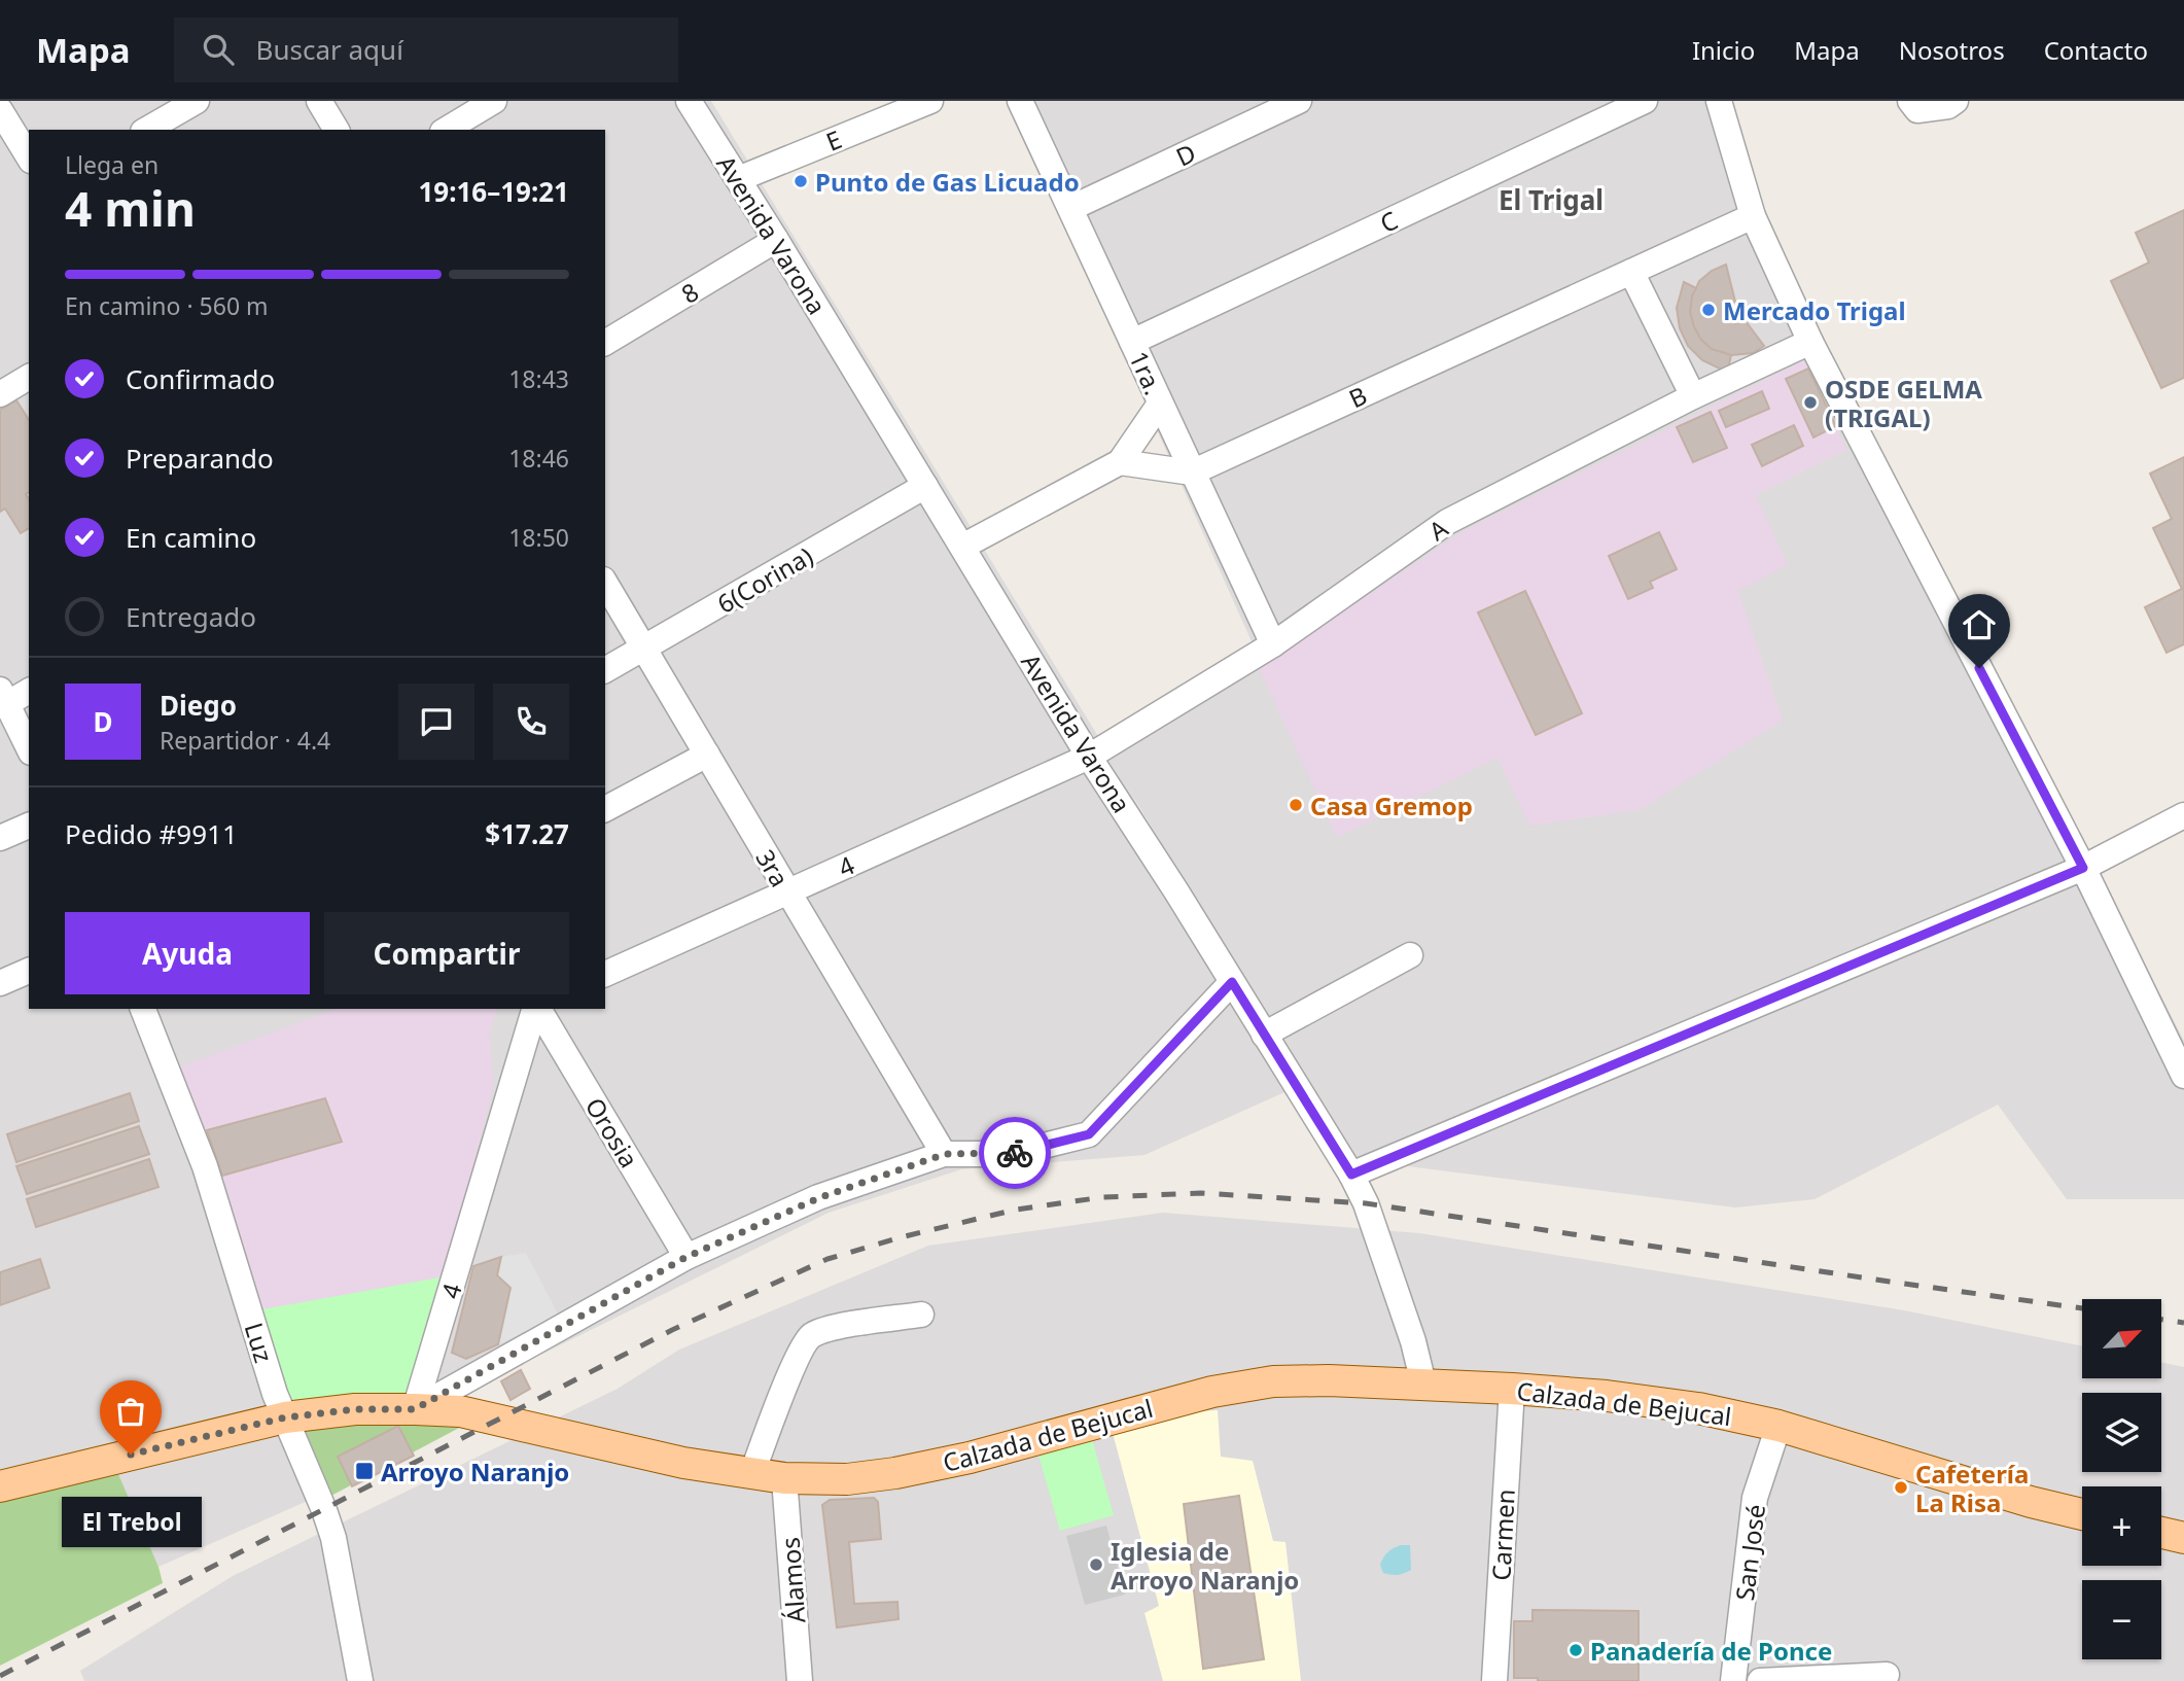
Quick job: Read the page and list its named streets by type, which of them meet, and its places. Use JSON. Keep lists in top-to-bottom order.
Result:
{
  "streets": {
    "main road": ["Calzada de Bejucal"],
    "street": [
      "E",
      "D",
      "C",
      "Avenida Varona",
      "8",
      "1ra.",
      "B",
      "A",
      "6(Corina)",
      "4",
      "3ra",
      "Orosia",
      "Luz",
      "Carmen",
      "San José",
      "Álamos"
    ]
  },
  "crossings": [
    ["E", "Avenida Varona"],
    ["D", "1ra."],
    ["C", "1ra."],
    ["Avenida Varona", "8"],
    ["Avenida Varona", "A"],
    ["Avenida Varona", "6(Corina)"],
    ["Avenida Varona", "4"],
    ["Avenida Varona", "Calzada de Bejucal"],
    ["1ra.", "B"],
    ["1ra.", "A"],
    ["A", "4"],
    ["6(Corina)", "3ra"],
    ["4", "3ra"],
    ["4", "Calzada de Bejucal"],
    ["Luz", "Calzada de Bejucal"],
    ["Calzada de Bejucal", "Carmen"],
    ["Calzada de Bejucal", "San José"],
    ["Calzada de Bejucal", "Álamos"]
  ],
  "districts": ["El Trigal"],
  "places": {
    "other": [
      "Punto de Gas Licuado",
      "Mercado Trigal",
      "OSDE GELMA (TRIGAL)",
      "Casa Gremop",
      "El Trebol",
      "Cafetería La Risa",
      "Iglesia de Arroyo Naranjo",
      "Panadería de Ponce"
    ],
    "transit": ["Arroyo Naranjo"]
  },
  "north": "top right",
  "page": {
    "header": "Mapa",
    "search": "Buscar aquí",
    "nav": [
      "Inicio",
      "Mapa",
      "Nosotros",
      "Contacto"
    ],
    "heading": ["4 min", "Llega en", "19:16–19:21"],
    "panel": [
      "Diego",
      "Repartidor · 4.4",
      "Pedido #9911",
      "$17.27"
    ],
    "bar": "En camino · 560 m",
    "list": [
      ["Confirmado", "18:43"],
      ["Preparando", "18:46"],
      ["En camino", "18:50"],
      "Entregado"
    ],
    "round": "D",
    "buttons": ["Ayuda", "Compartir"],
    "map_buttons": ["+", "−"],
    "bubble": "El Trebol"
  }
}
